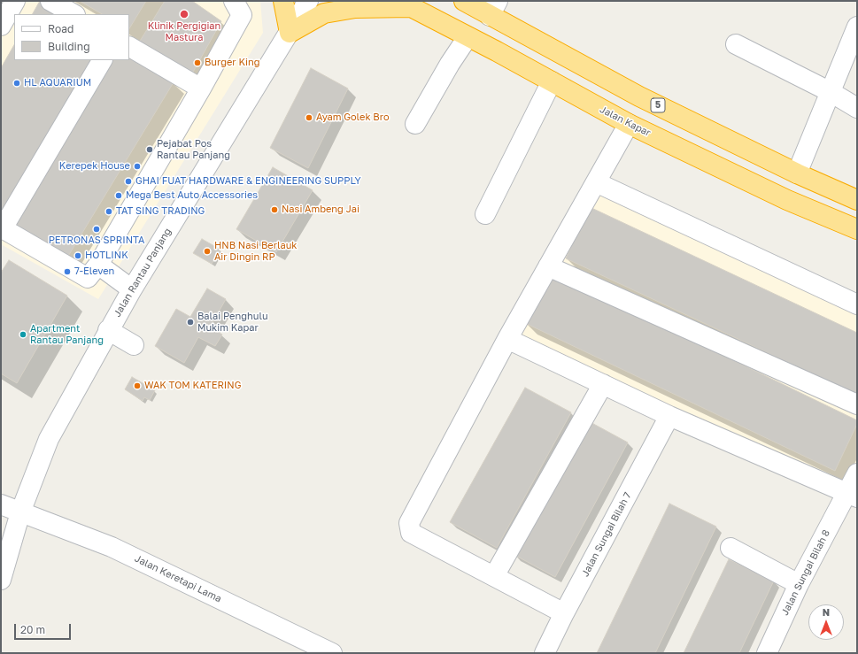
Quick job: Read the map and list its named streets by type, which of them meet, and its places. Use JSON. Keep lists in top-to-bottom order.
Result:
{
  "streets": {
    "highway": ["5", "Jalan Kapar"],
    "street": [
      "Jalan Rantau Panjang",
      "Jalan Sungai Bilah 7",
      "Jalan Sungai Bilah 8",
      "Jalan Keretapi Lama"
    ]
  },
  "crossings": [
    ["Jalan Rantau Panjang", "Jalan Keretapi Lama"]
  ],
  "places": [
    "Klinik Pergigian Mastura",
    "Burger King",
    "HL AQUARIUM",
    "Ayam Golek Bro",
    "Pejabat Pos Rantau Panjang",
    "Kerepek House",
    "GHAI FUAT HARDWARE & ENGINEERING SUPPLY",
    "Mega Best Auto Accessories",
    "Nasi Ambeng Jai",
    "TAT SING TRADING",
    "PETRONAS SPRINTA",
    "HNB Nasi Berlauk Air Dingin RP",
    "HOTLINK",
    "7-Eleven",
    "Balai Penghulu Mukim Kapar",
    "Apartment Rantau Panjang",
    "WAK TOM KATERING"
  ],
  "legend": ["Road", "Building"],
  "scale_bar": "20 m",
  "north": "top"
}
